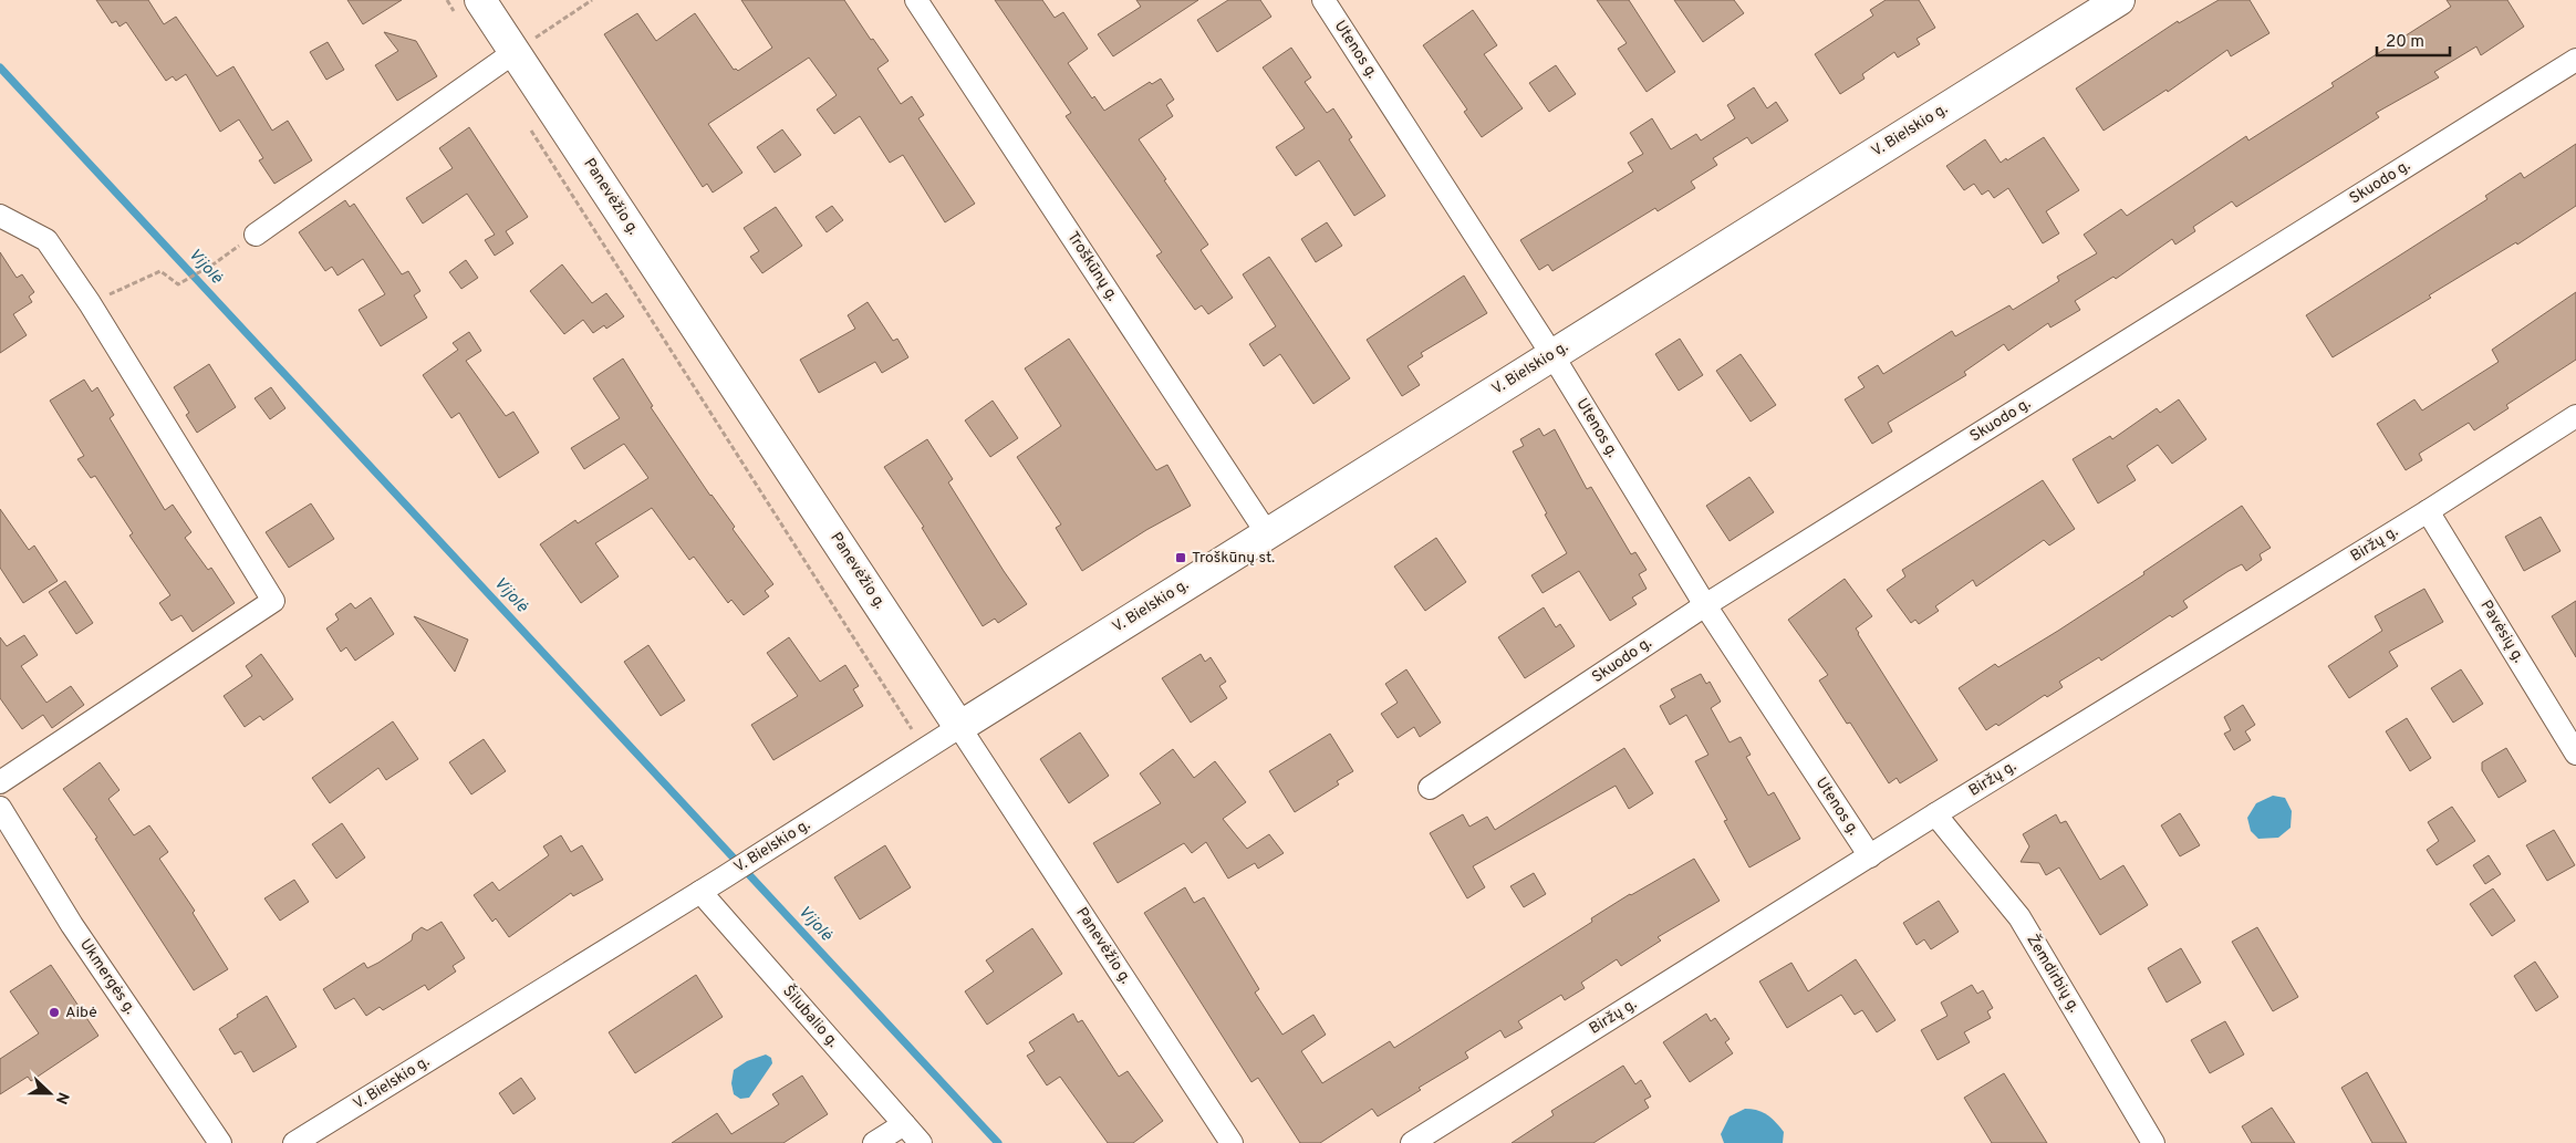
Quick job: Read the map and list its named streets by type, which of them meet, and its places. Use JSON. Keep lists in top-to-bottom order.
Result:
{
  "streets": {
    "street": [
      "Utenos g.",
      "V. Bielskio g.",
      "Skuodo g.",
      "Panevėžio g.",
      "Troškūnų g.",
      "Biržų g.",
      "Pavėsių g.",
      "Žemdirbių g.",
      "Ukmergės g.",
      "Šilubalio g."
    ]
  },
  "crossings": [
    ["Utenos g.", "V. Bielskio g."],
    ["Utenos g.", "Skuodo g."],
    ["Utenos g.", "Biržų g."],
    ["V. Bielskio g.", "Panevėžio g."],
    ["V. Bielskio g.", "Troškūnų g."],
    ["V. Bielskio g.", "Šilubalio g."],
    ["Biržų g.", "Pavėsių g."],
    ["Biržų g.", "Žemdirbių g."]
  ],
  "water": ["Vijolė"],
  "places": {
    "transit": ["Troškūnų st."],
    "other": ["Aibė"]
  },
  "scale_bar": "20 m",
  "north": "right"
}
